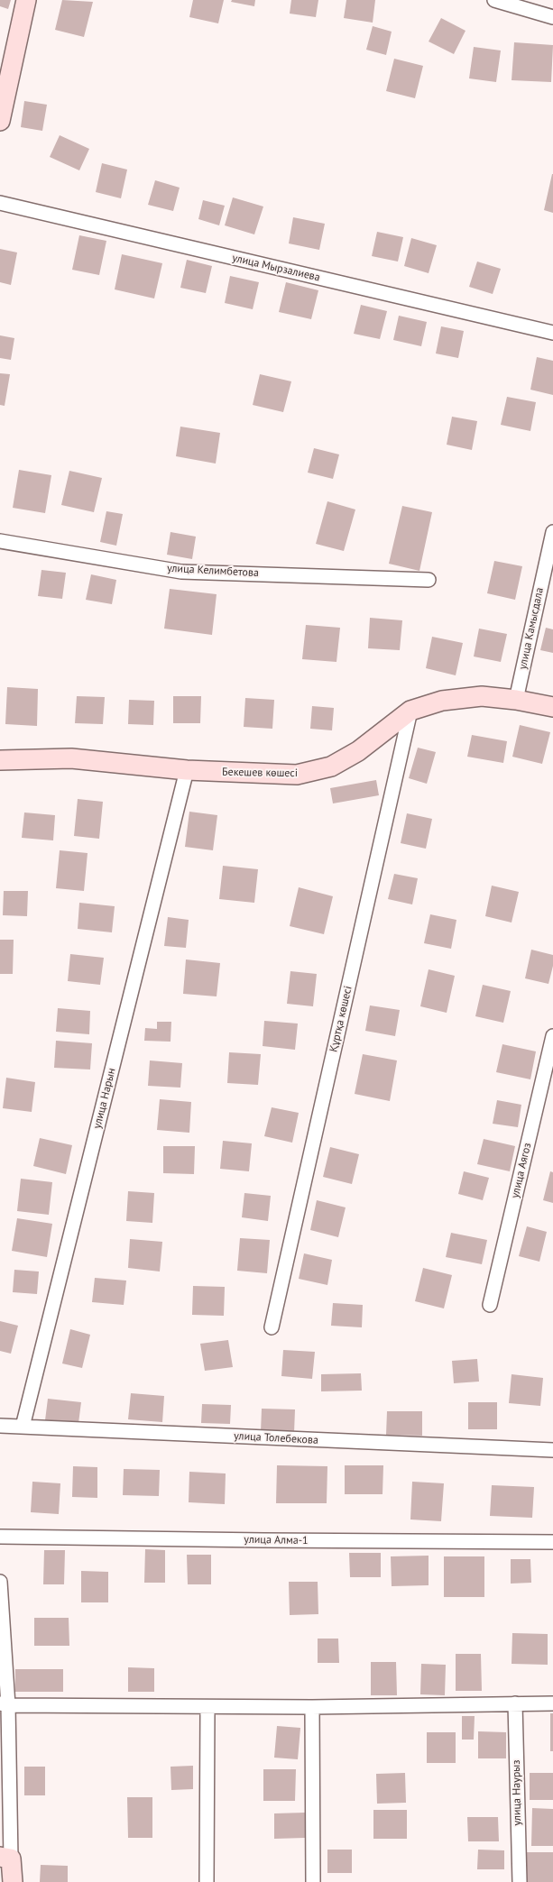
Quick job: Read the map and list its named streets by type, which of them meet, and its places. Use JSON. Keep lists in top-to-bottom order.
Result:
{
  "streets": {
    "main road": ["Бекешев көшесі"],
    "street": [
      "улица Мырзалиева",
      "улица Келимбетова",
      "улица Камысдала",
      "Құртқа көшесі",
      "улица Нарын",
      "улица Аягоз",
      "улица Толебекова",
      "улица Алма-1",
      "улица Наурыз"
    ]
  },
  "crossings": [
    ["улица Камысдала", "Бекешев көшесі"],
    ["Бекешев көшесі", "Құртқа көшесі"],
    ["Бекешев көшесі", "улица Нарын"],
    ["улица Нарын", "улица Толебекова"]
  ]
}
